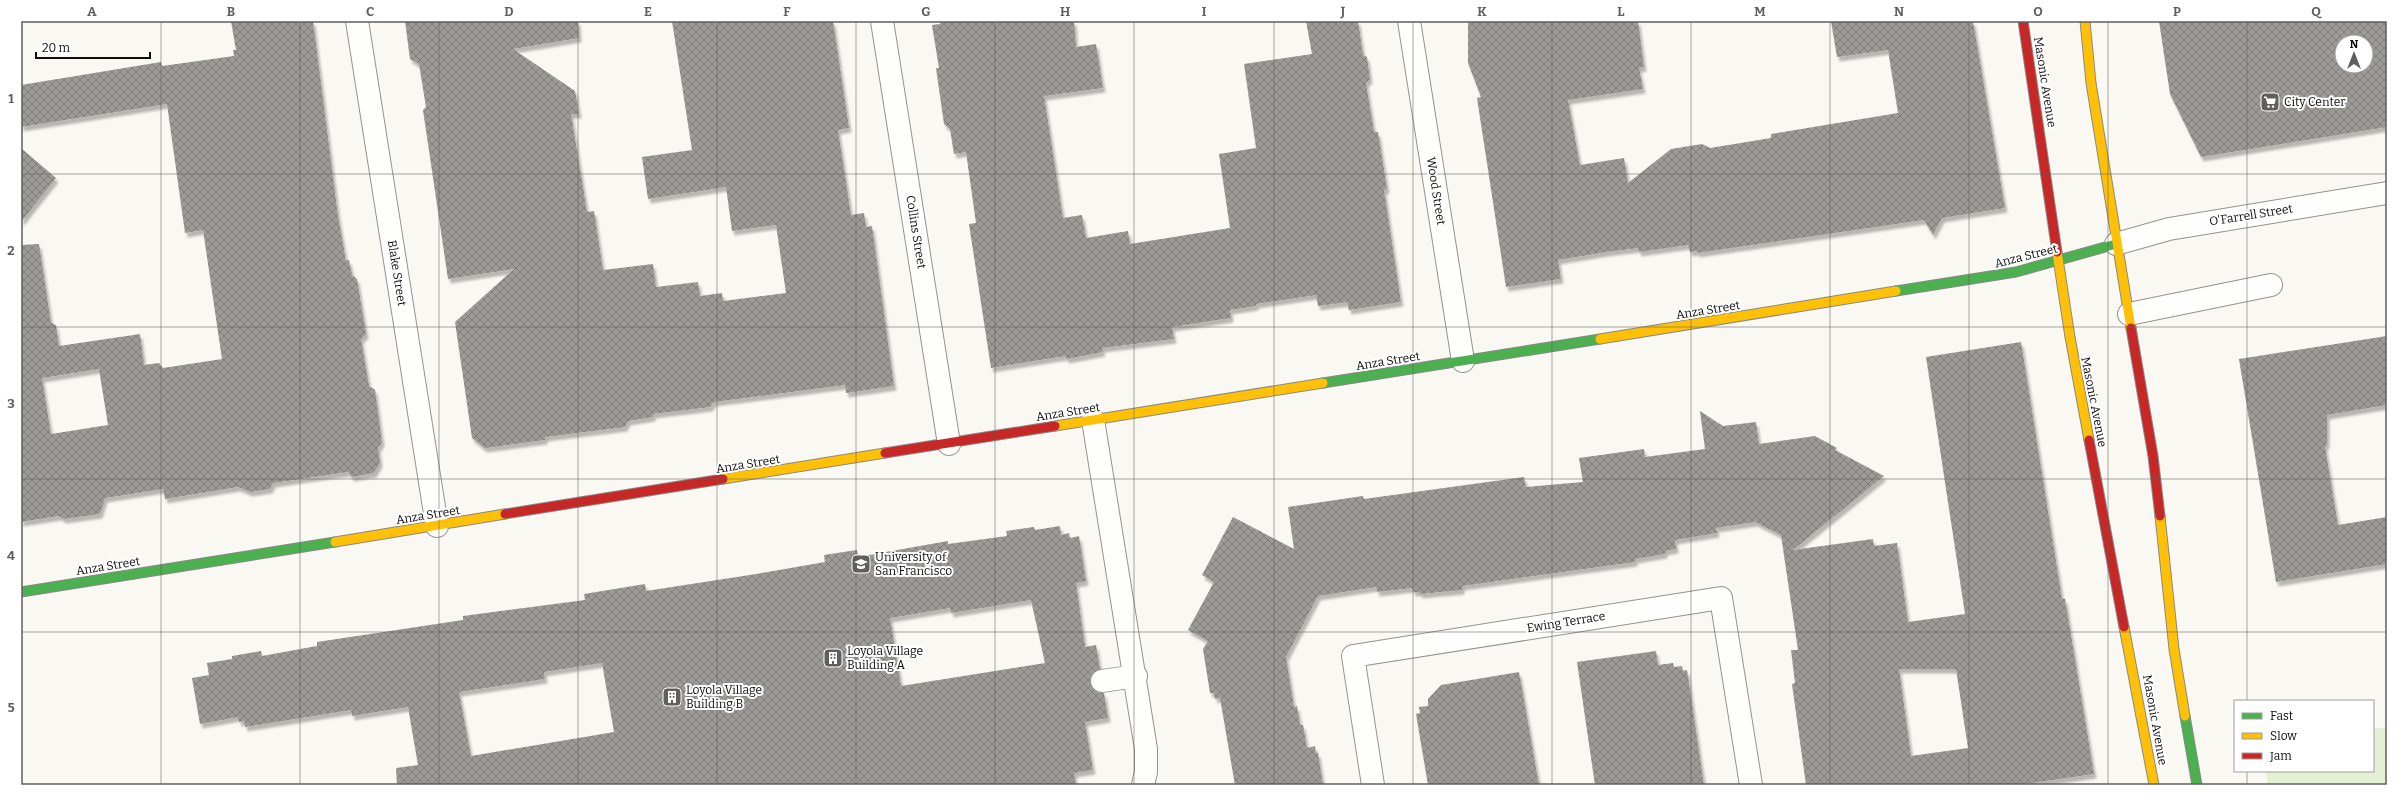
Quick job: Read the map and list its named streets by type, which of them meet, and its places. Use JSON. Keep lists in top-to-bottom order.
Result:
{
  "streets": {
    "street": [
      "Masonic Avenue",
      "Wood Street",
      "O'Farrell Street",
      "Collins Street",
      "Anza Street",
      "Blake Street",
      "Ewing Terrace"
    ]
  },
  "crossings": [
    ["Masonic Avenue", "Anza Street"],
    ["Wood Street", "Anza Street"],
    ["O'Farrell Street", "Anza Street"],
    ["Collins Street", "Anza Street"],
    ["Anza Street", "Blake Street"]
  ],
  "places": {
    "supermarket": ["City Center"],
    "school or university": ["University of San Francisco"],
    "building": ["Loyola Village Building A", "Loyola Village Building B"]
  },
  "legend": ["Fast", "Slow", "Jam"],
  "scale_bar": "20 m",
  "north": "top",
  "grid": {
    "columns": [
      "A",
      "B",
      "C",
      "D",
      "E",
      "F",
      "G",
      "H",
      "I",
      "J",
      "K",
      "L",
      "M",
      "N",
      "O",
      "P",
      "Q"
    ],
    "rows": [
      "1",
      "2",
      "3",
      "4",
      "5"
    ]
  }
}
